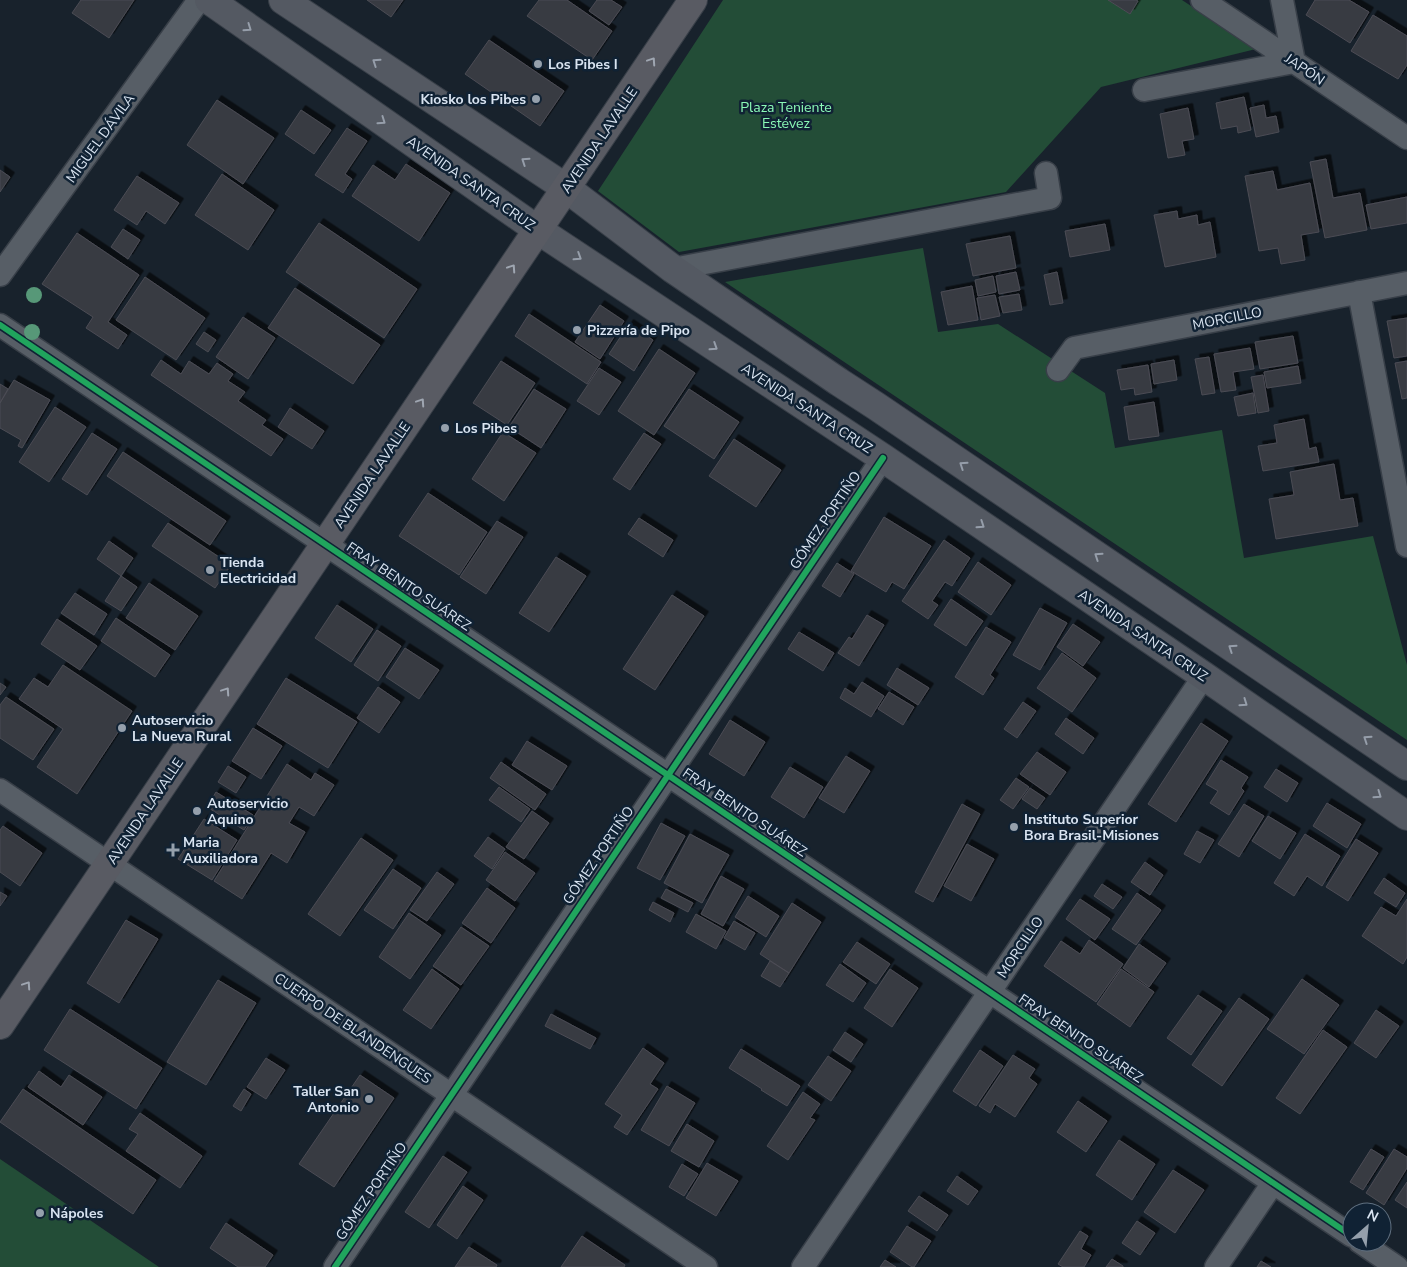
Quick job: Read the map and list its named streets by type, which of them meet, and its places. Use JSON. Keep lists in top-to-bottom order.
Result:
{
  "streets": {
    "main road": ["AVENIDA LAVALLE", "AVENIDA SANTA CRUZ"],
    "street": [
      "JAPÓN",
      "MIGUEL DÁVILA",
      "MORCILLO",
      "GÓMEZ PORTIÑO",
      "FRAY BENITO SUÁREZ",
      "CUERPO DE BLANDENGUES"
    ]
  },
  "crossings": [
    ["AVENIDA LAVALLE", "AVENIDA SANTA CRUZ"],
    ["AVENIDA LAVALLE", "FRAY BENITO SUÁREZ"],
    ["AVENIDA LAVALLE", "CUERPO DE BLANDENGUES"],
    ["AVENIDA SANTA CRUZ", "MORCILLO"],
    ["AVENIDA SANTA CRUZ", "GÓMEZ PORTIÑO"],
    ["MORCILLO", "FRAY BENITO SUÁREZ"],
    ["GÓMEZ PORTIÑO", "FRAY BENITO SUÁREZ"],
    ["GÓMEZ PORTIÑO", "CUERPO DE BLANDENGUES"]
  ],
  "one_way": ["AVENIDA LAVALLE"],
  "parks": ["Plaza Teniente Estévez"],
  "places": {
    "other": [
      "Los Pibes I",
      "Kiosko los Pibes",
      "Pizzería de Pipo",
      "Los Pibes",
      "Tienda Electricidad",
      "Autoservicio La Nueva Rural",
      "Autoservicio Aquino",
      "Instituto Superior Bora Brasil-Misiones",
      "Taller San Antonio",
      "Nápoles"
    ],
    "health": ["Maria Auxiliadora"]
  },
  "north": "top right"
}
